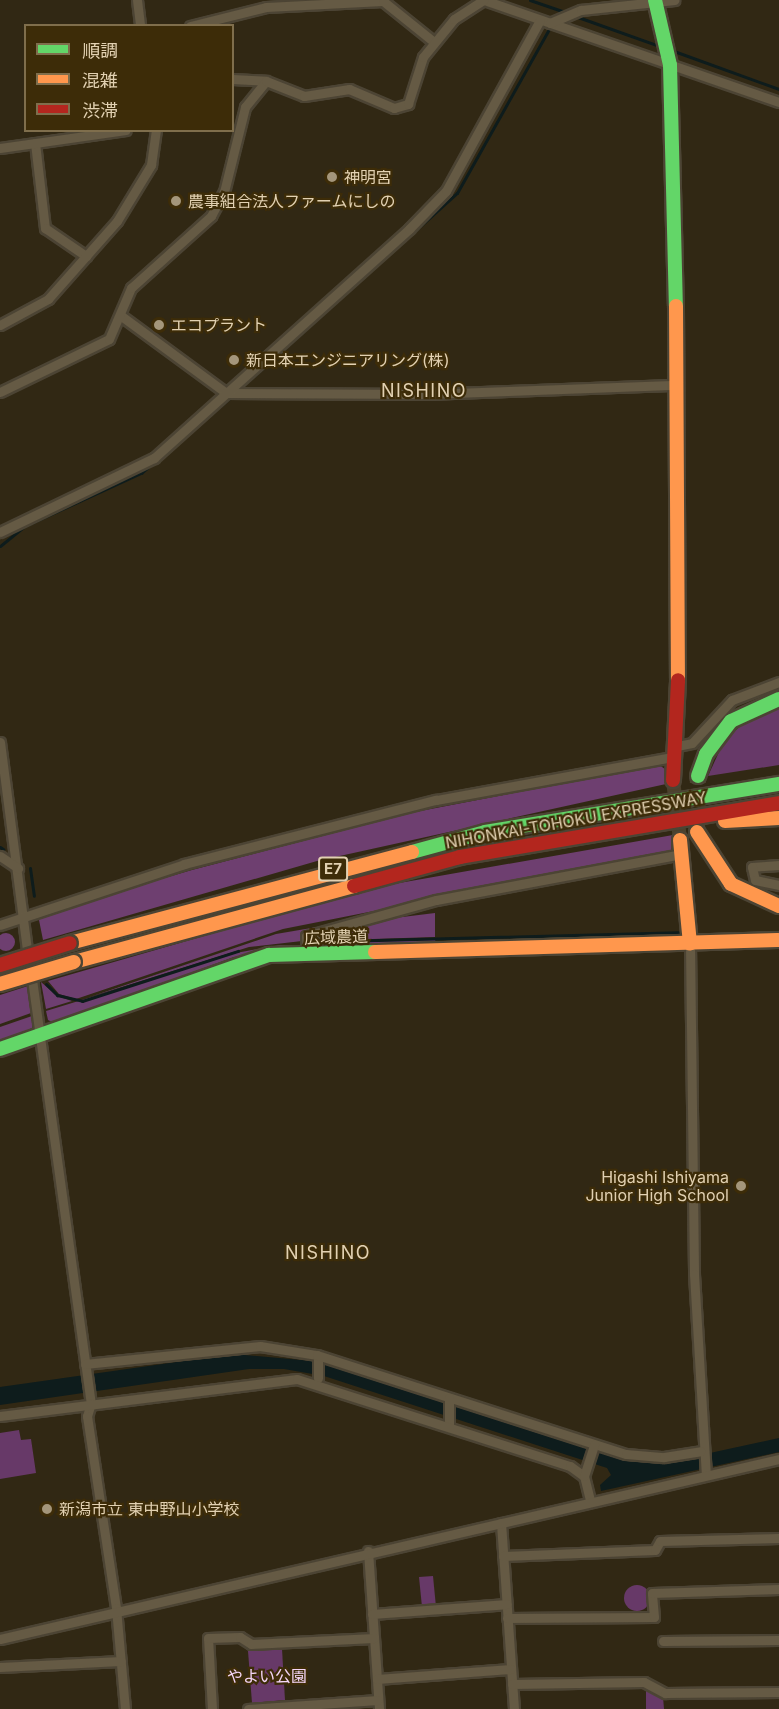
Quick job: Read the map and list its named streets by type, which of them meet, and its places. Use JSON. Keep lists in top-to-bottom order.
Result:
{
  "streets": {
    "main road": ["NIHONKAI-TOHOKU EXPRESSWAY", "E7", "広域農道"]
  },
  "districts": ["NISHINO", "NISHINO"],
  "parks": ["やよい公園"],
  "places": [
    "神明宮",
    "農事組合法人ファームにしの",
    "エコプラント",
    "新日本エンジニアリング(株)",
    "Higashi Ishiyama Junior High School",
    "新潟市立 東中野山小学校"
  ],
  "legend": ["順調", "混雑", "渋滞"]
}
